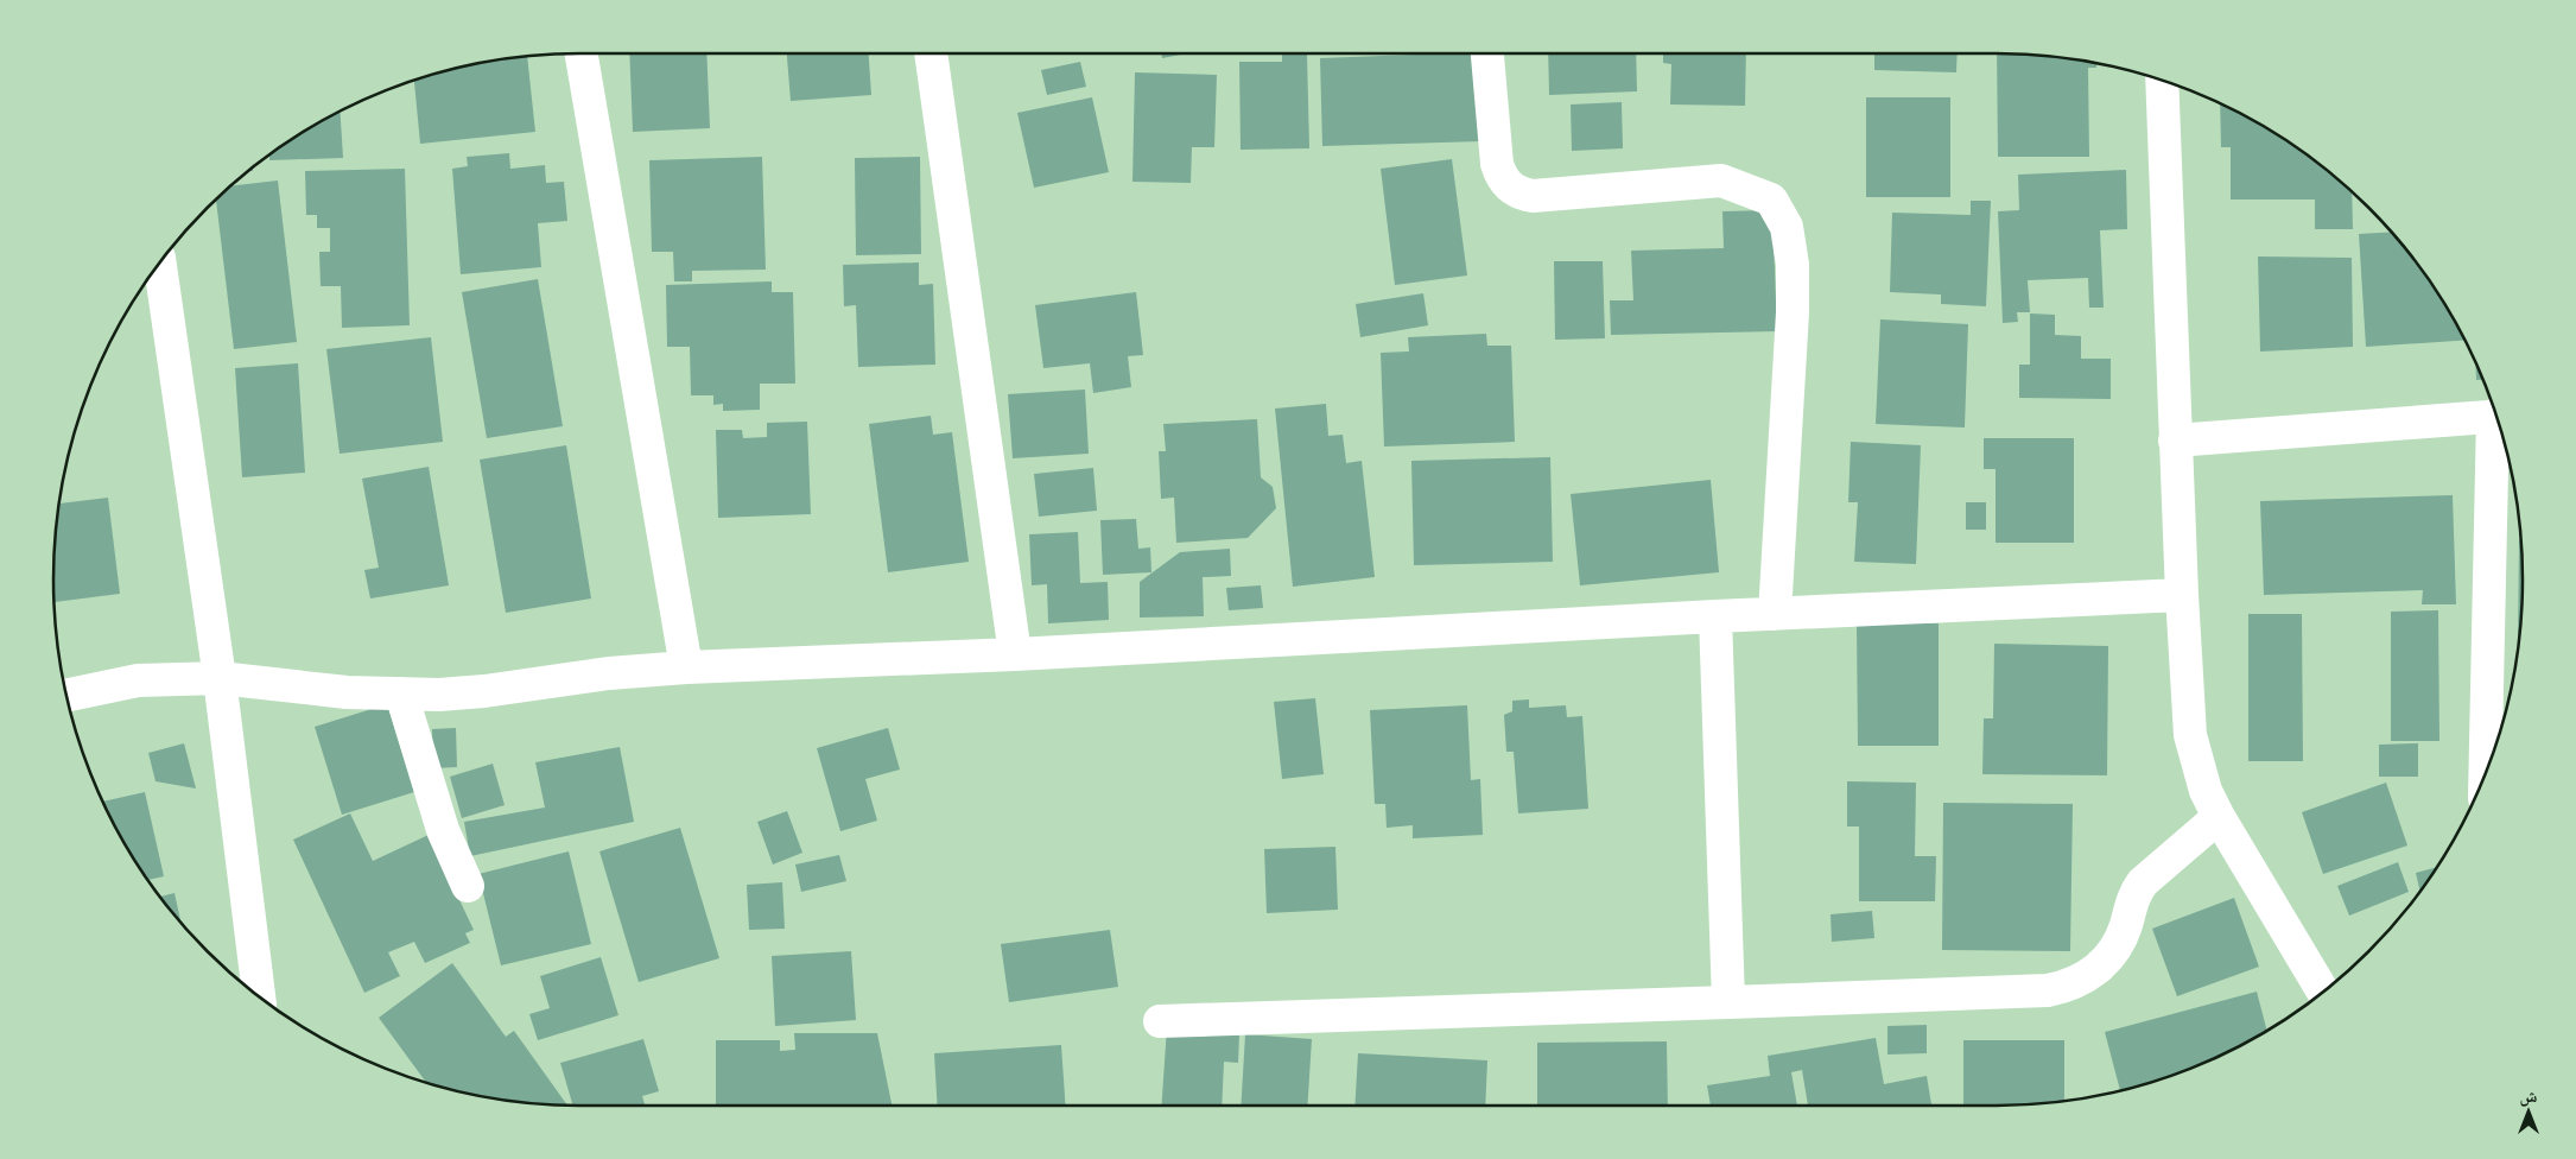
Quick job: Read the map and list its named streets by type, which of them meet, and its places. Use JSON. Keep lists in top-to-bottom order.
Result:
{
  "north": "top"
}
